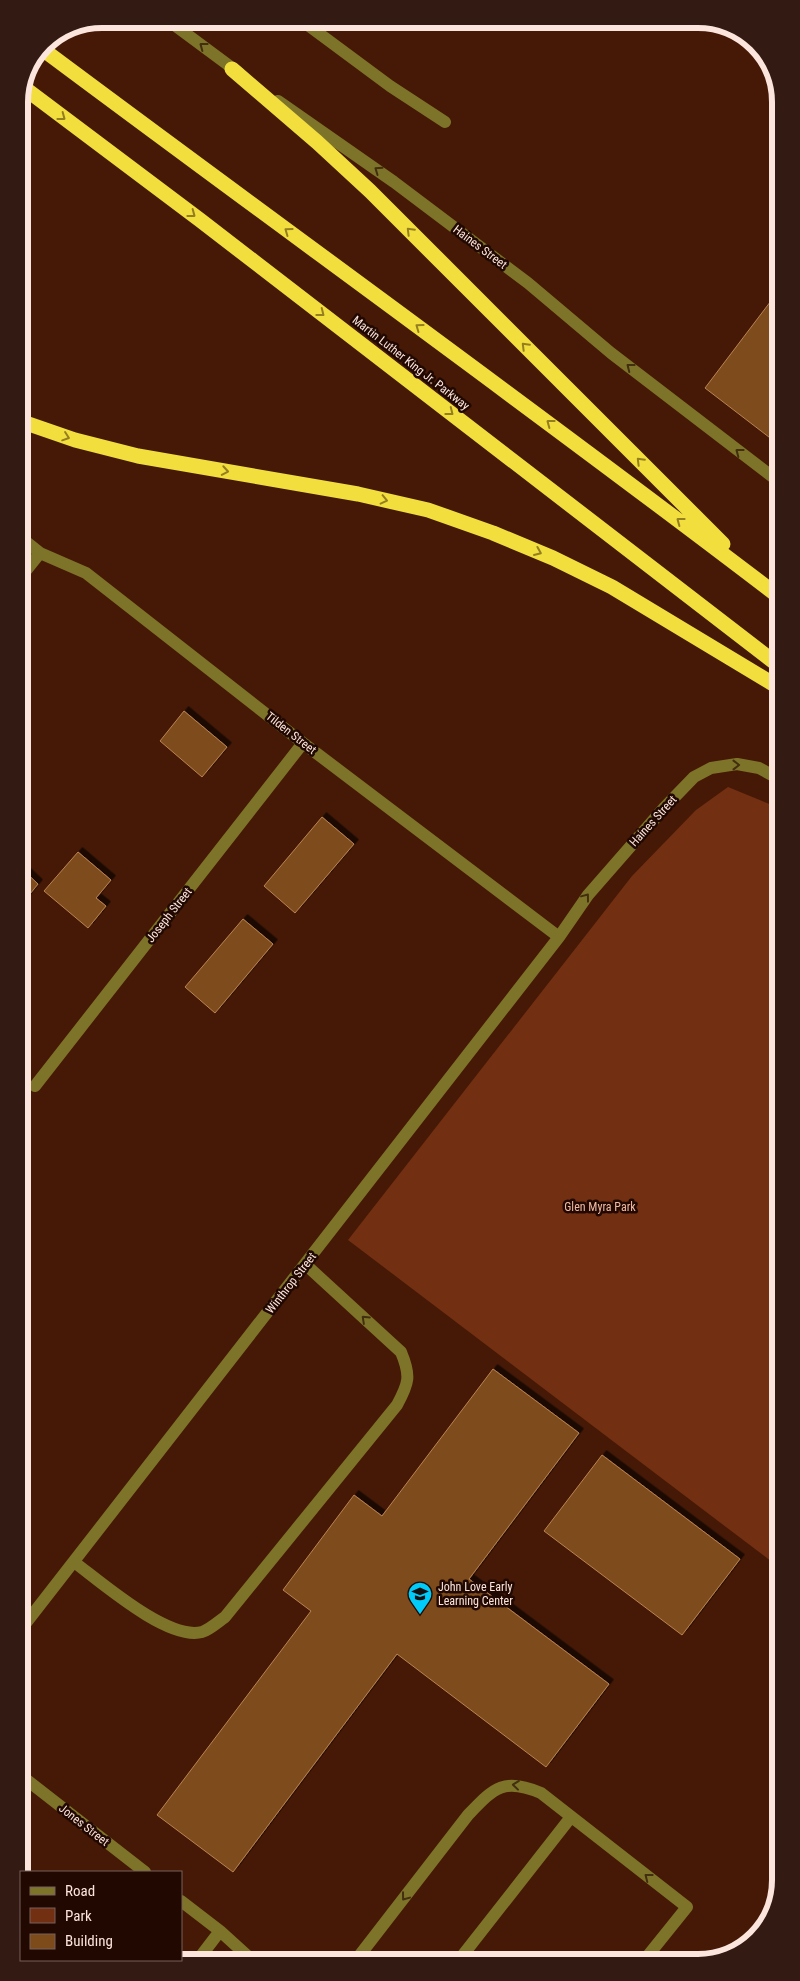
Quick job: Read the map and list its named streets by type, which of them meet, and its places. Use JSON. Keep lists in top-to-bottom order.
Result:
{
  "streets": {
    "highway": ["Martin Luther King Jr. Parkway"],
    "street": [
      "Haines Street",
      "Tilden Street",
      "Joseph Street",
      "Winthrop Street",
      "Jones Street"
    ]
  },
  "crossings": [
    ["Haines Street", "Tilden Street"],
    ["Haines Street", "Winthrop Street"],
    ["Tilden Street", "Joseph Street"],
    ["Tilden Street", "Winthrop Street"]
  ],
  "parks": ["Glen Myra Park"],
  "places": {
    "school or university": ["John Love Early Learning Center"]
  },
  "legend": ["Road", "Park", "Building"]
}
